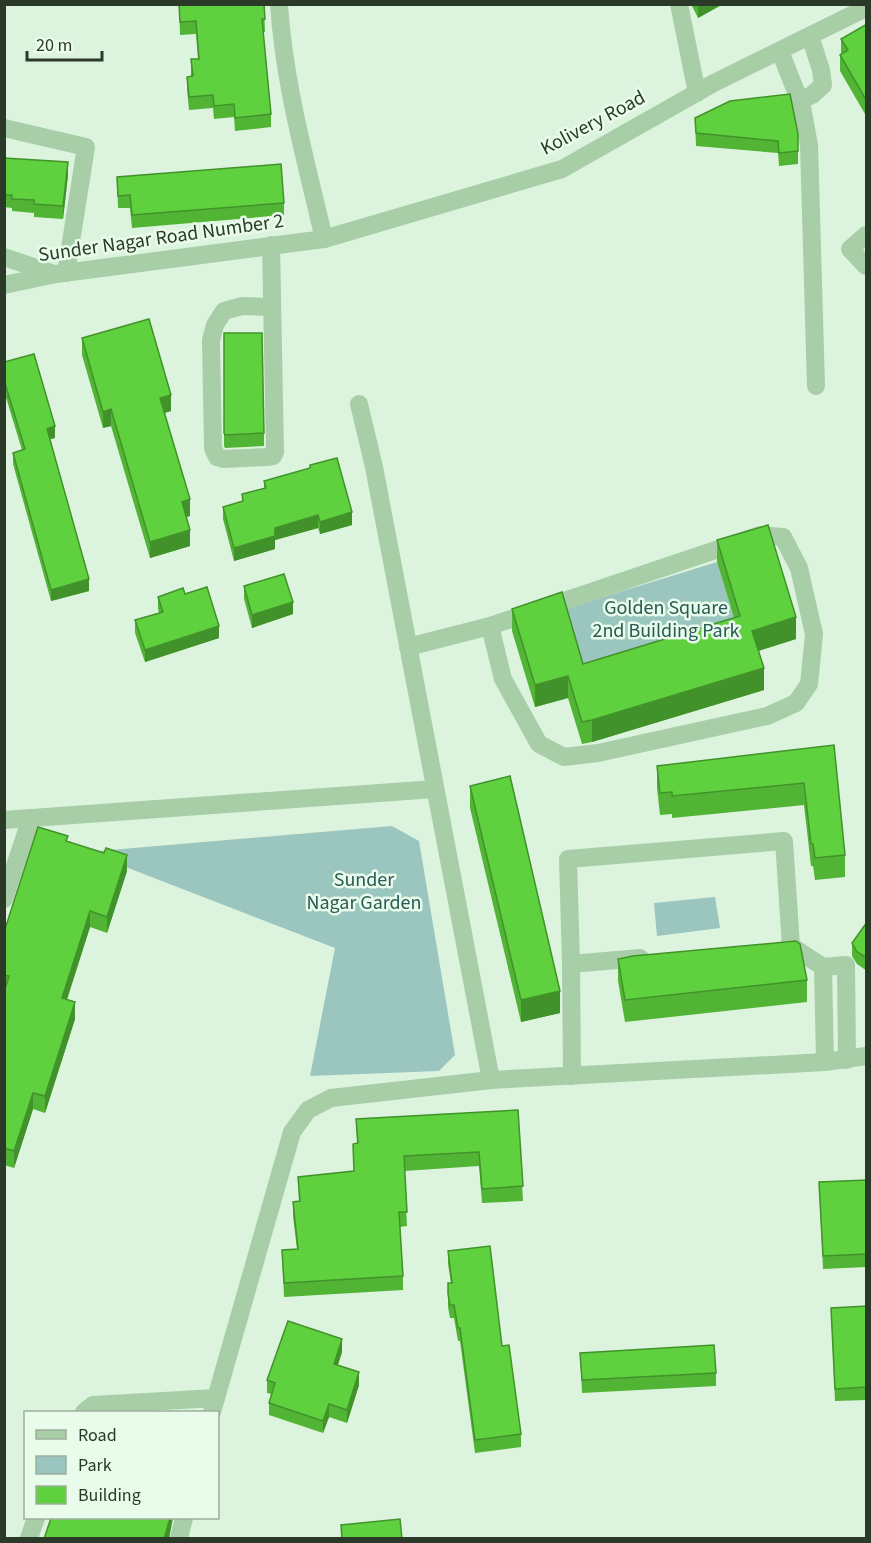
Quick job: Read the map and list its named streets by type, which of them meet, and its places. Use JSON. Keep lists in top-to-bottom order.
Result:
{
  "streets": {
    "street": ["Kolivery Road", "Sunder Nagar Road Number 2"]
  },
  "crossings": [
    ["Kolivery Road", "Sunder Nagar Road Number 2"]
  ],
  "parks": ["Golden Square 2nd Building Park", "Sunder Nagar Garden"],
  "legend": ["Road", "Park", "Building"],
  "scale_bar": "20 m"
}
